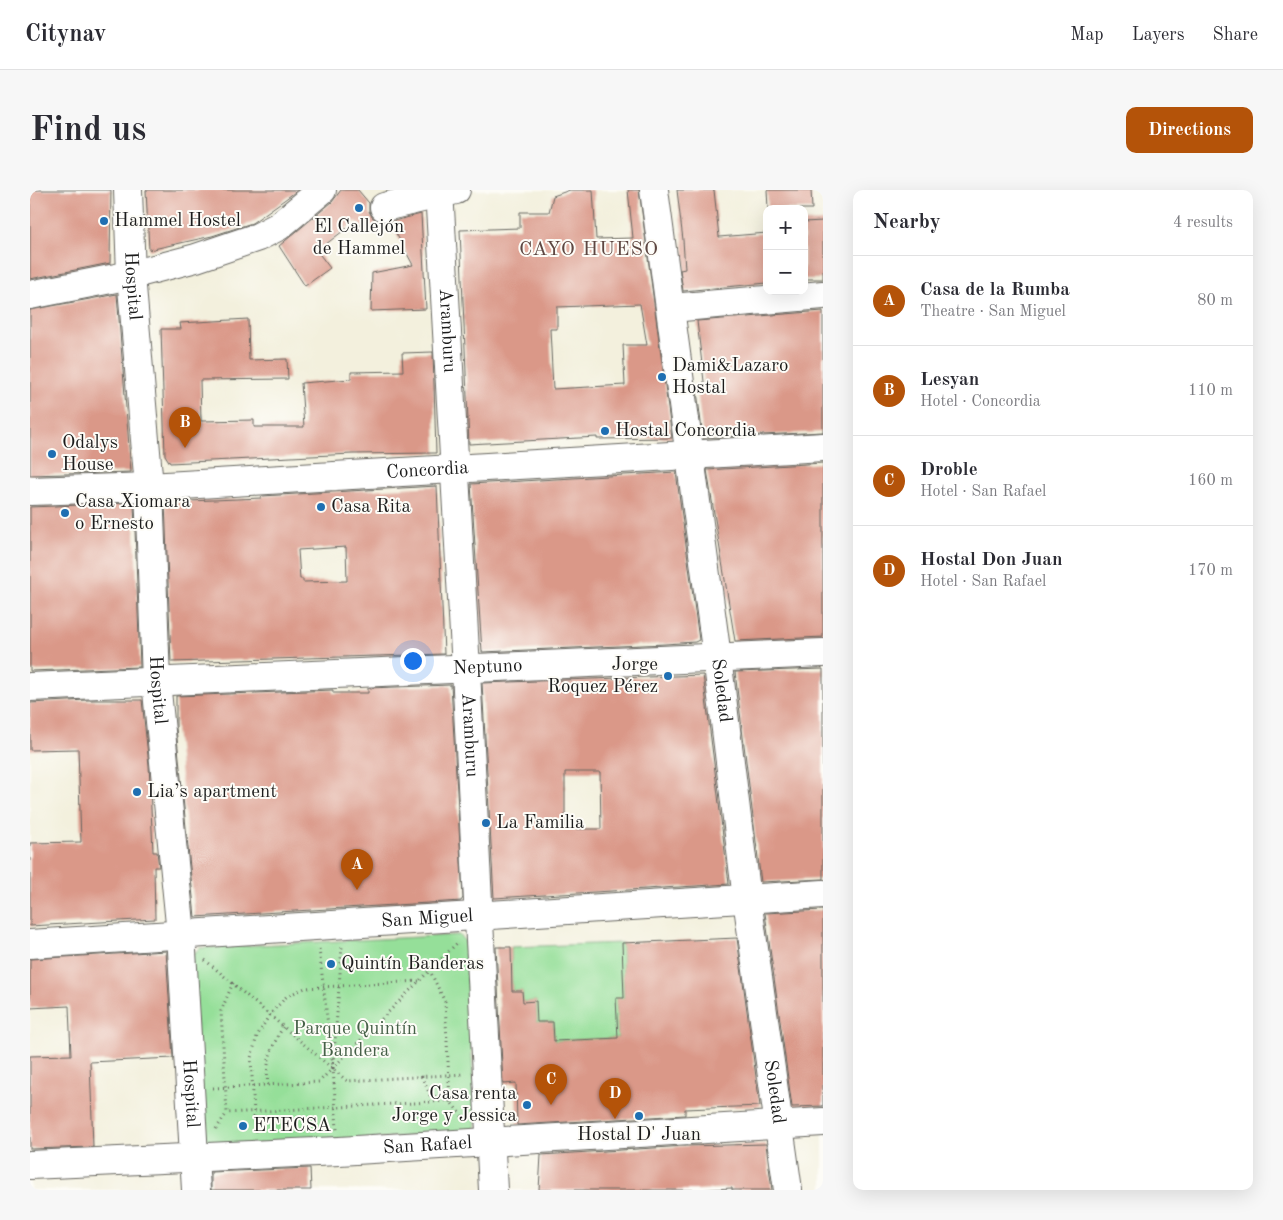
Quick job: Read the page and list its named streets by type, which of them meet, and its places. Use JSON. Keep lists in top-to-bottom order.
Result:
{
  "streets": {
    "street": [
      "Hospital",
      "Aramburu",
      "Concordia",
      "Neptuno",
      "Soledad",
      "San Miguel",
      "San Rafael"
    ]
  },
  "crossings": [
    ["Hospital", "Concordia"],
    ["Hospital", "Neptuno"],
    ["Hospital", "San Miguel"],
    ["Hospital", "San Rafael"],
    ["Aramburu", "Concordia"],
    ["Aramburu", "Neptuno"],
    ["Aramburu", "San Miguel"],
    ["Aramburu", "San Rafael"],
    ["Concordia", "Soledad"],
    ["Neptuno", "Soledad"],
    ["Soledad", "San Miguel"],
    ["Soledad", "San Rafael"]
  ],
  "districts": ["CAYO HUESO"],
  "parks": ["Parque Quintín Bandera"],
  "places": [
    "El Callejón de Hammel",
    "Hammel Hostel",
    "Dami&Lazaro Hostal",
    "Hostal Concordia",
    "Odalys House",
    "Casa Rita",
    "Casa Xiomara o Ernesto",
    "Jorge Roquez Pérez",
    "Lia’s apartment",
    "La Familia",
    "Quintín Banderas",
    "Casa renta Jorge y Jessica",
    "Hostal D' Juan",
    "ETECSA"
  ],
  "page": {
    "header": "Citynav",
    "nav": ["Map", "Layers", "Share"],
    "buttons": "Directions",
    "title": "Find us",
    "heading": ["Nearby", "4 results"],
    "map_buttons": ["+", "−"],
    "list": [
      {
        "mark": "A",
        "name": "Casa de la Rumba",
        "note": "Theatre · San Miguel",
        "value": "80 m"
      },
      {
        "mark": "B",
        "name": "Lesyan",
        "note": "Hotel · Concordia",
        "value": "110 m"
      },
      {
        "mark": "C",
        "name": "Droble",
        "note": "Hotel · San Rafael",
        "value": "160 m"
      },
      {
        "mark": "D",
        "name": "Hostal Don Juan",
        "note": "Hotel · San Rafael",
        "value": "170 m"
      }
    ],
    "pins": [
      "B",
      "A",
      "C",
      "D"
    ]
  }
}
